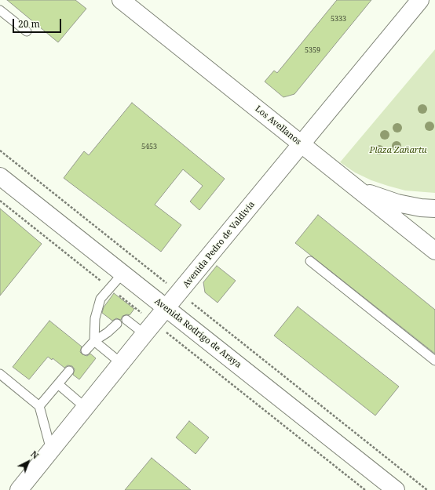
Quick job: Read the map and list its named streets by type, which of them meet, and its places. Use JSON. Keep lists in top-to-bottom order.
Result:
{
  "streets": {
    "main road": ["Los Avellanos", "Avenida Pedro de Valdivia", "Avenida Rodrigo de Araya"]
  },
  "crossings": [
    ["Los Avellanos", "Avenida Pedro de Valdivia"],
    ["Avenida Pedro de Valdivia", "Avenida Rodrigo de Araya"]
  ],
  "parks": ["Plaza Zañartu"],
  "house_numbers": ["5333", "5359", "5453"],
  "scale_bar": "20 m",
  "north": "top right"
}
